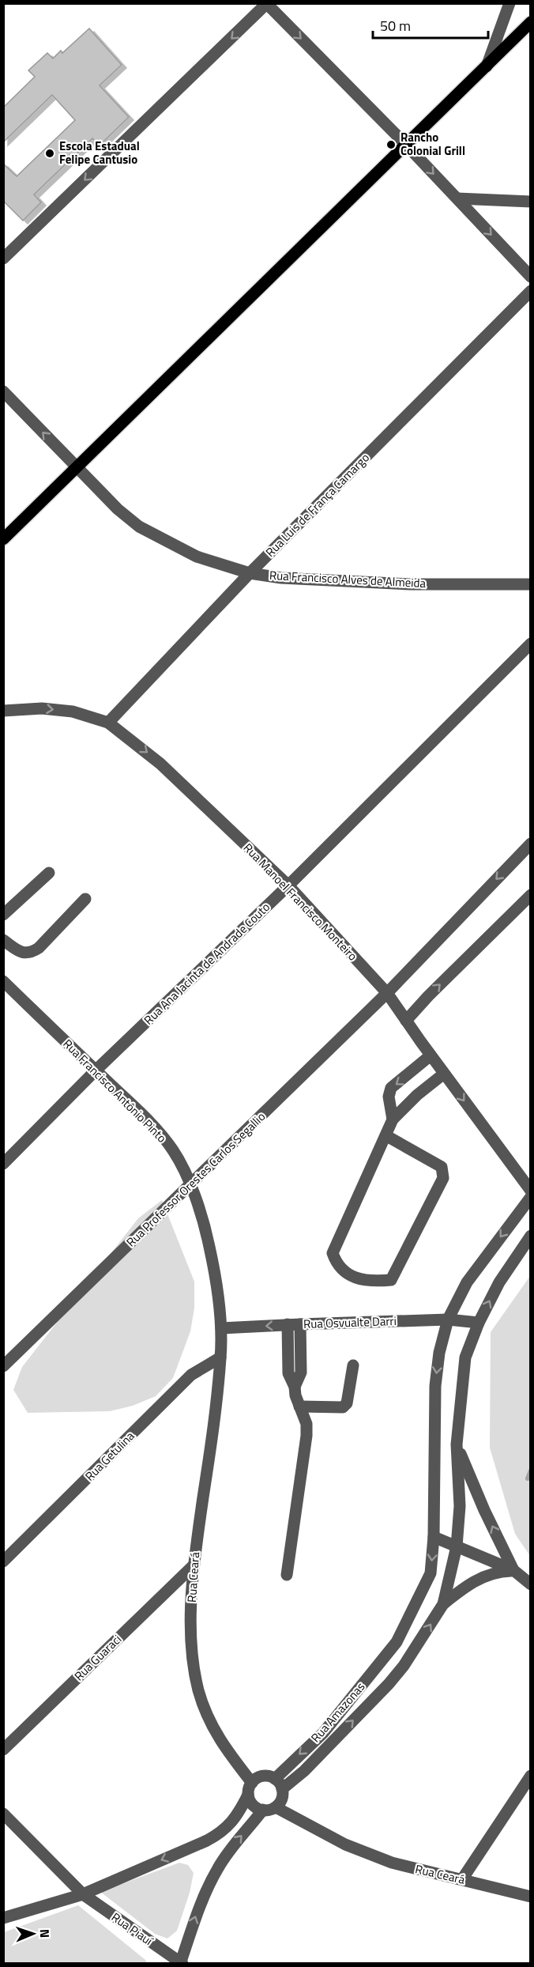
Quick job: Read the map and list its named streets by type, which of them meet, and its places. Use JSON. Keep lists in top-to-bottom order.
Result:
{
  "streets": {
    "street": [
      "Rua Luis de França Camargo",
      "Rua Francisco Alves de Almeida",
      "Rua Manoel Francisco Monteiro",
      "Rua Ana Jacinta de Andrade Couto",
      "Rua Francisco Antônio Pinto",
      "Rua Professor Orestes Carlos Segallio",
      "Rua Osvualte Darri",
      "Rua Getulina",
      "Rua Ceará",
      "Rua Guaraci",
      "Rua Amazonas",
      "Rua Piauí"
    ]
  },
  "crossings": [
    ["Rua Luis de França Camargo", "Rua Francisco Alves de Almeida"],
    ["Rua Luis de França Camargo", "Rua Manoel Francisco Monteiro"],
    ["Rua Manoel Francisco Monteiro", "Rua Ana Jacinta de Andrade Couto"],
    ["Rua Manoel Francisco Monteiro", "Rua Professor Orestes Carlos Segallio"],
    ["Rua Ana Jacinta de Andrade Couto", "Rua Francisco Antônio Pinto"],
    ["Rua Francisco Antônio Pinto", "Rua Professor Orestes Carlos Segallio"],
    ["Rua Francisco Antônio Pinto", "Rua Osvualte Darri"],
    ["Rua Francisco Antônio Pinto", "Rua Getulina"],
    ["Rua Francisco Antônio Pinto", "Rua Ceará"],
    ["Rua Osvualte Darri", "Rua Amazonas"],
    ["Rua Getulina", "Rua Ceará"],
    ["Rua Ceará", "Rua Guaraci"],
    ["Rua Ceará", "Rua Amazonas"]
  ],
  "one_way": ["Rua Manoel Francisco Monteiro"],
  "places": ["Rancho Colonial Grill", "Escola Estadual Felipe Cantusio"],
  "scale_bar": "50 m",
  "north": "right"
}
